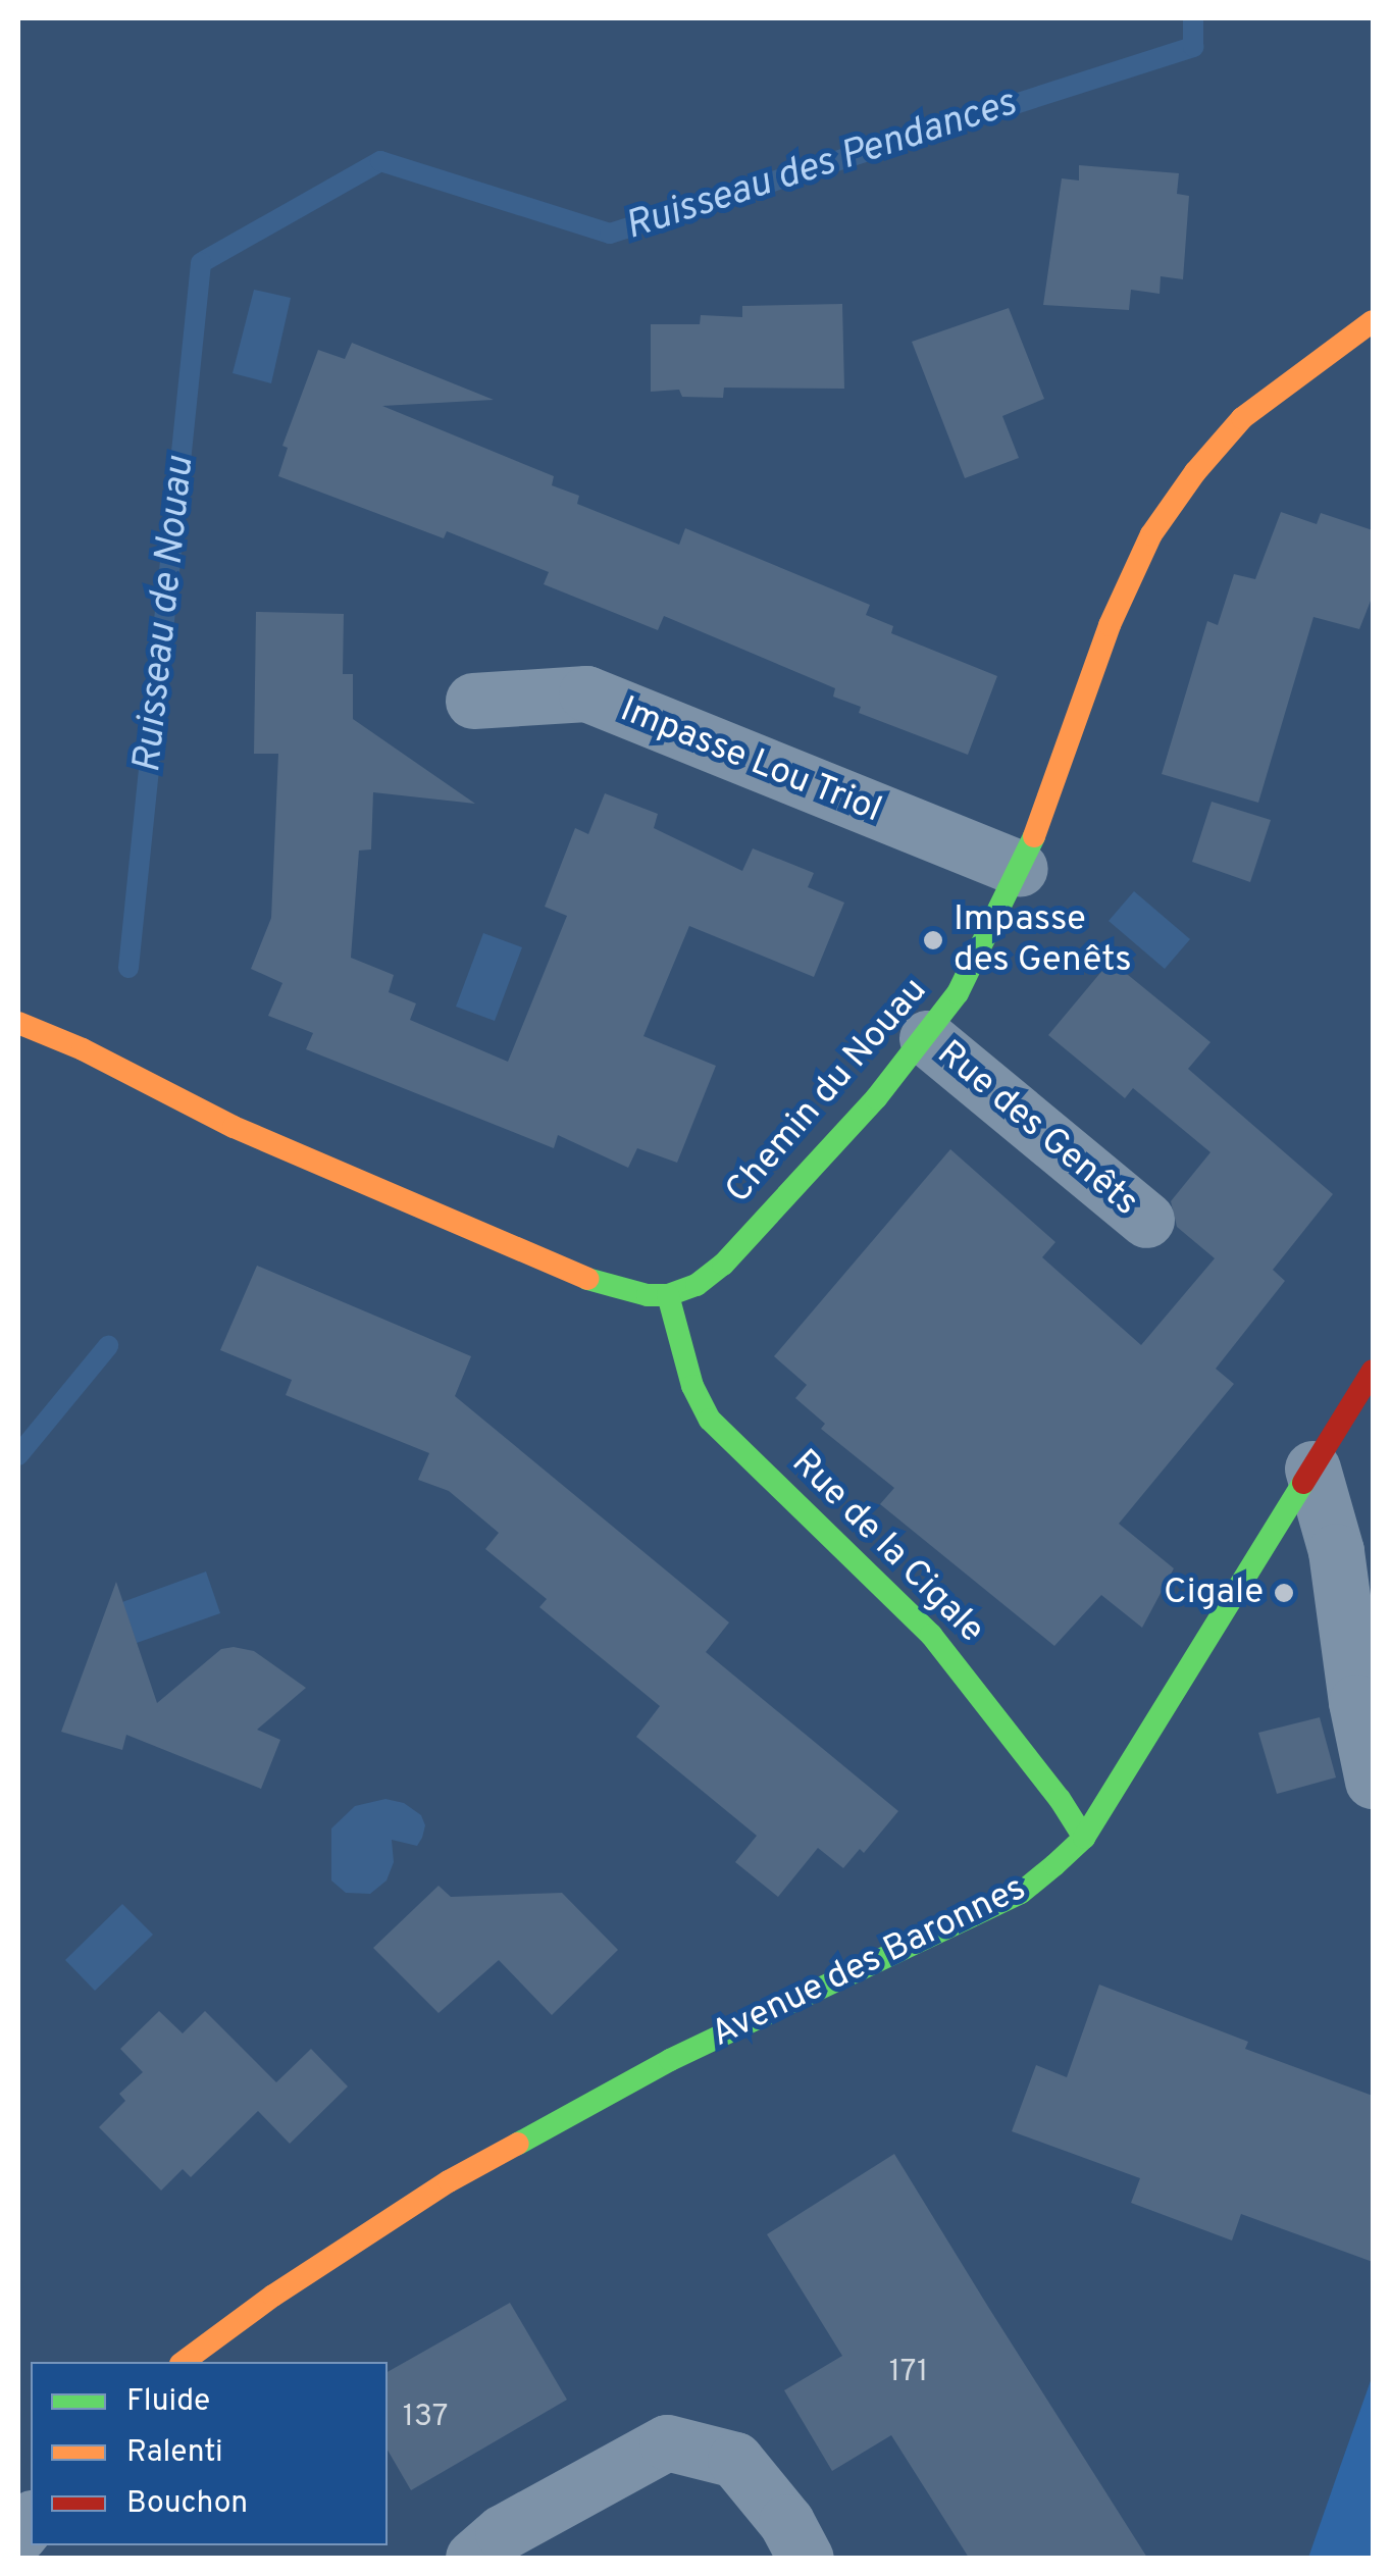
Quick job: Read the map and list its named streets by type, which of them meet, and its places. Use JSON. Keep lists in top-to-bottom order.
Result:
{
  "streets": {
    "street": [
      "Impasse Lou Triol",
      "Chemin du Nouau",
      "Rue des Genêts",
      "Rue de la Cigale",
      "Avenue des Baronnes"
    ]
  },
  "crossings": [
    ["Impasse Lou Triol", "Chemin du Nouau"],
    ["Chemin du Nouau", "Rue des Genêts"],
    ["Chemin du Nouau", "Rue de la Cigale"],
    ["Rue de la Cigale", "Avenue des Baronnes"]
  ],
  "water": ["Ruisseau des Pendances", "Ruisseau de Nouau"],
  "places": ["Impasse des Genêts", "Cigale"],
  "house_numbers": ["171", "137"],
  "legend": ["Fluide", "Ralenti", "Bouchon"]
}
